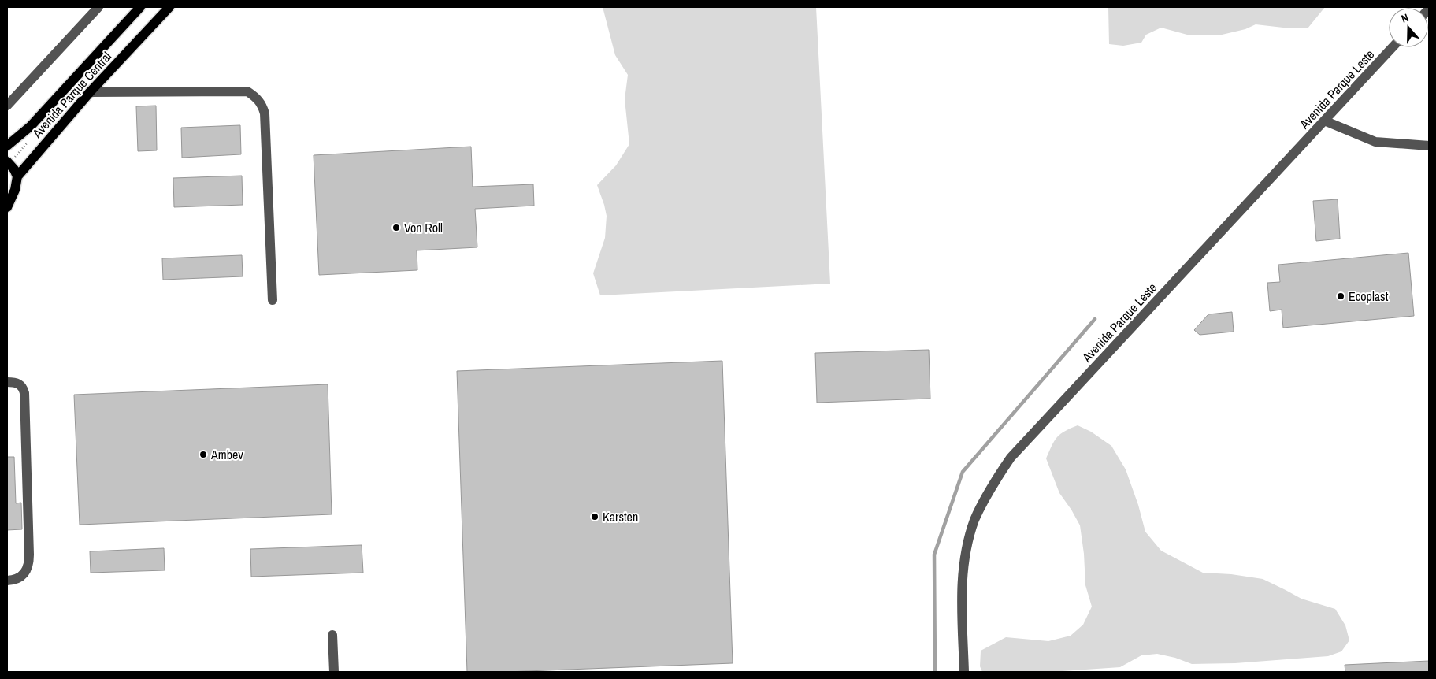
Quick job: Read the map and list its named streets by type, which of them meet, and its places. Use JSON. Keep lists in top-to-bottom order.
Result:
{
  "streets": {
    "main road": ["Avenida Parque Central"],
    "street": ["Avenida Parque Leste"]
  },
  "places": [
    "Von Roll",
    "Ecoplast",
    "Ambev",
    "Karsten"
  ],
  "north": "top"
}
